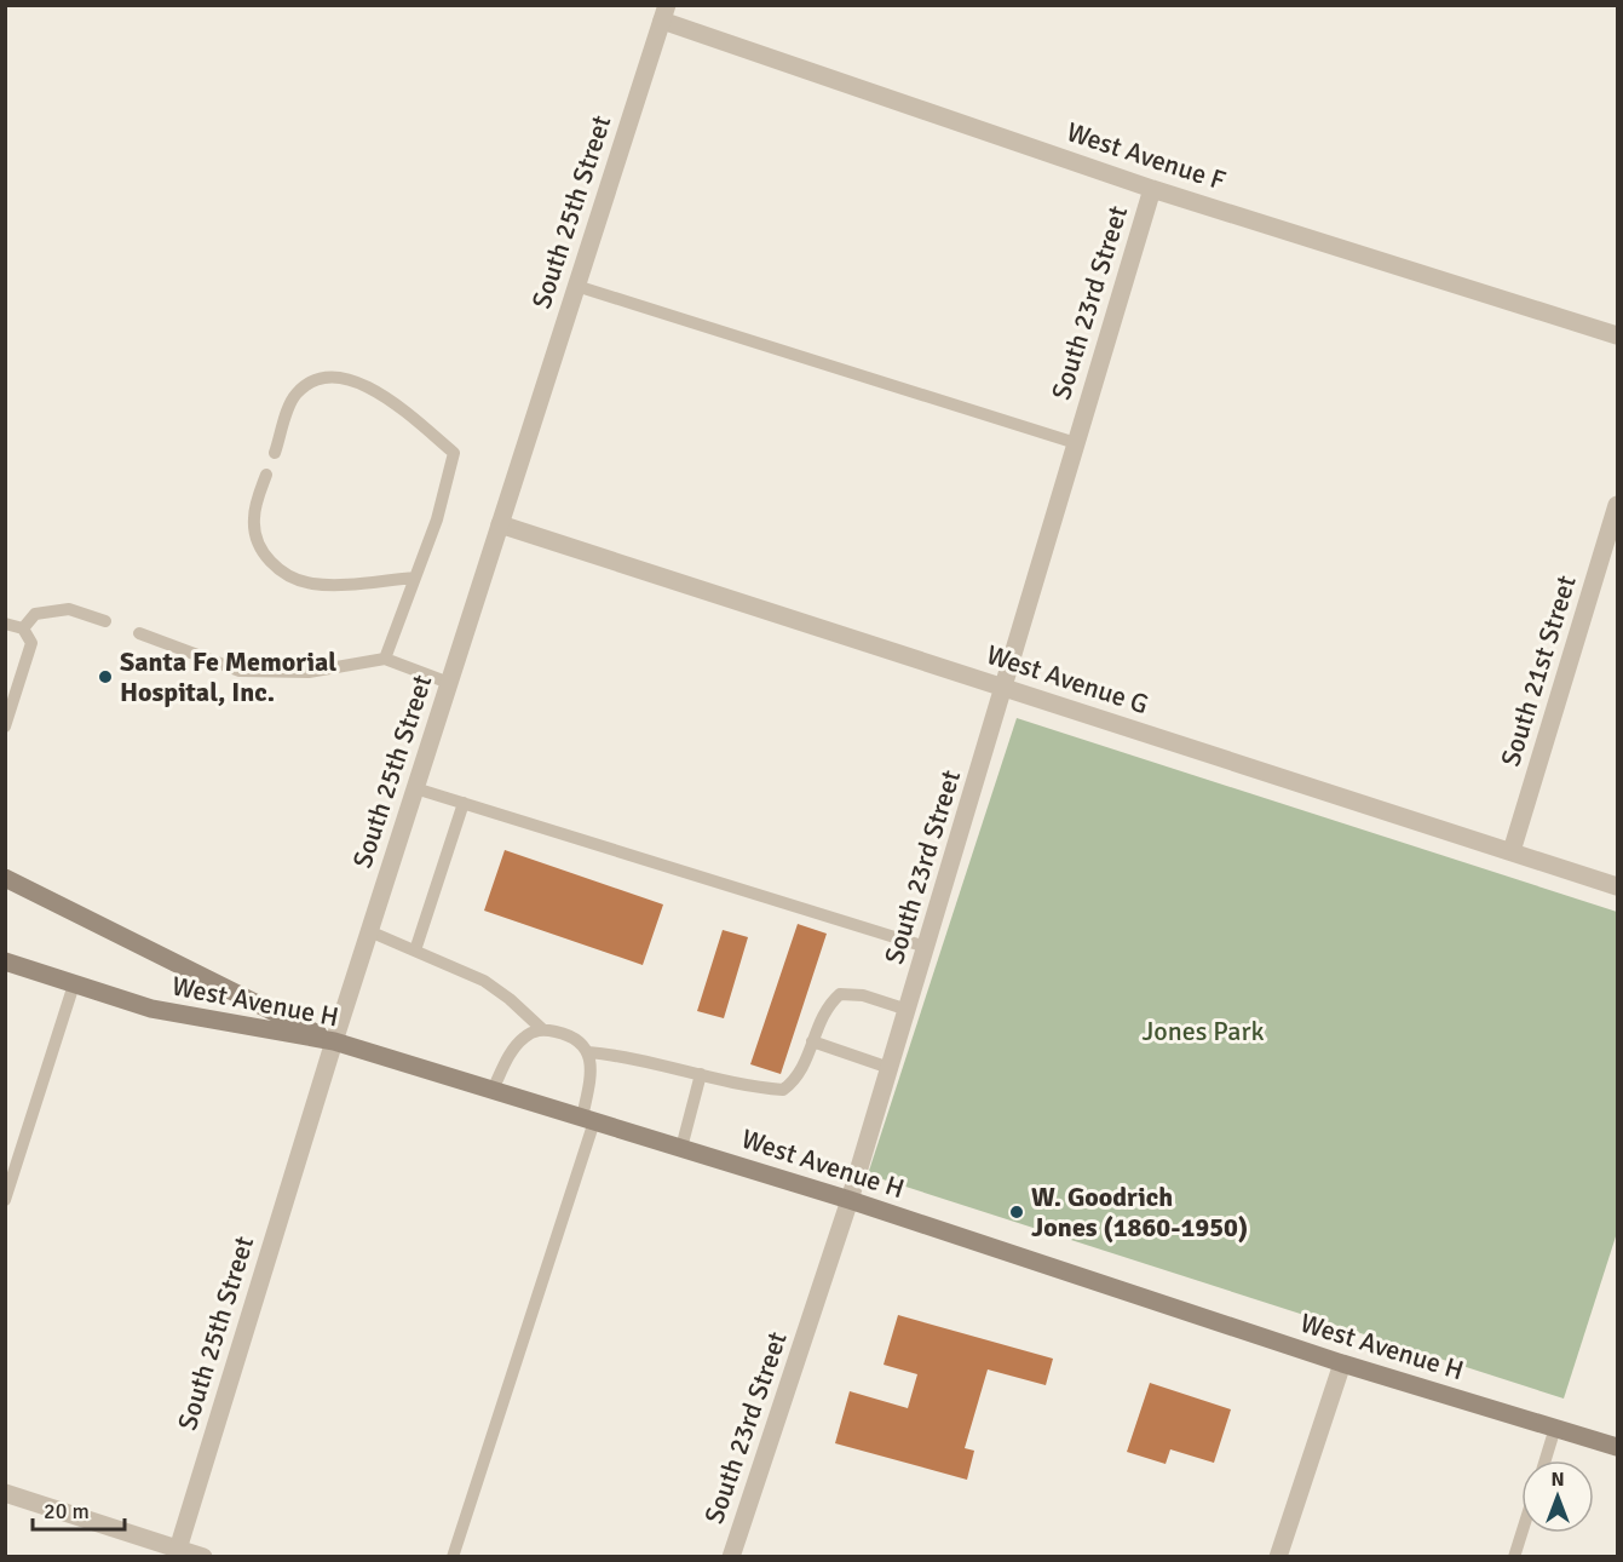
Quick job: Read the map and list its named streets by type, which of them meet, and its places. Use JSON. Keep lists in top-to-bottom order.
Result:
{
  "streets": {
    "main road": ["West Avenue H"],
    "street": [
      "West Avenue F",
      "South 25th Street",
      "South 23rd Street",
      "South 21st Street",
      "West Avenue G"
    ]
  },
  "crossings": [
    ["West Avenue F", "South 25th Street"],
    ["West Avenue F", "South 23rd Street"],
    ["South 25th Street", "West Avenue G"],
    ["South 25th Street", "West Avenue H"],
    ["South 23rd Street", "West Avenue G"],
    ["South 23rd Street", "West Avenue H"],
    ["South 21st Street", "West Avenue G"]
  ],
  "parks": ["Jones Park"],
  "places": ["Santa Fe Memorial Hospital, Inc.", "W. Goodrich Jones (1860-1950)"],
  "scale_bar": "20 m",
  "north": "top"
}
